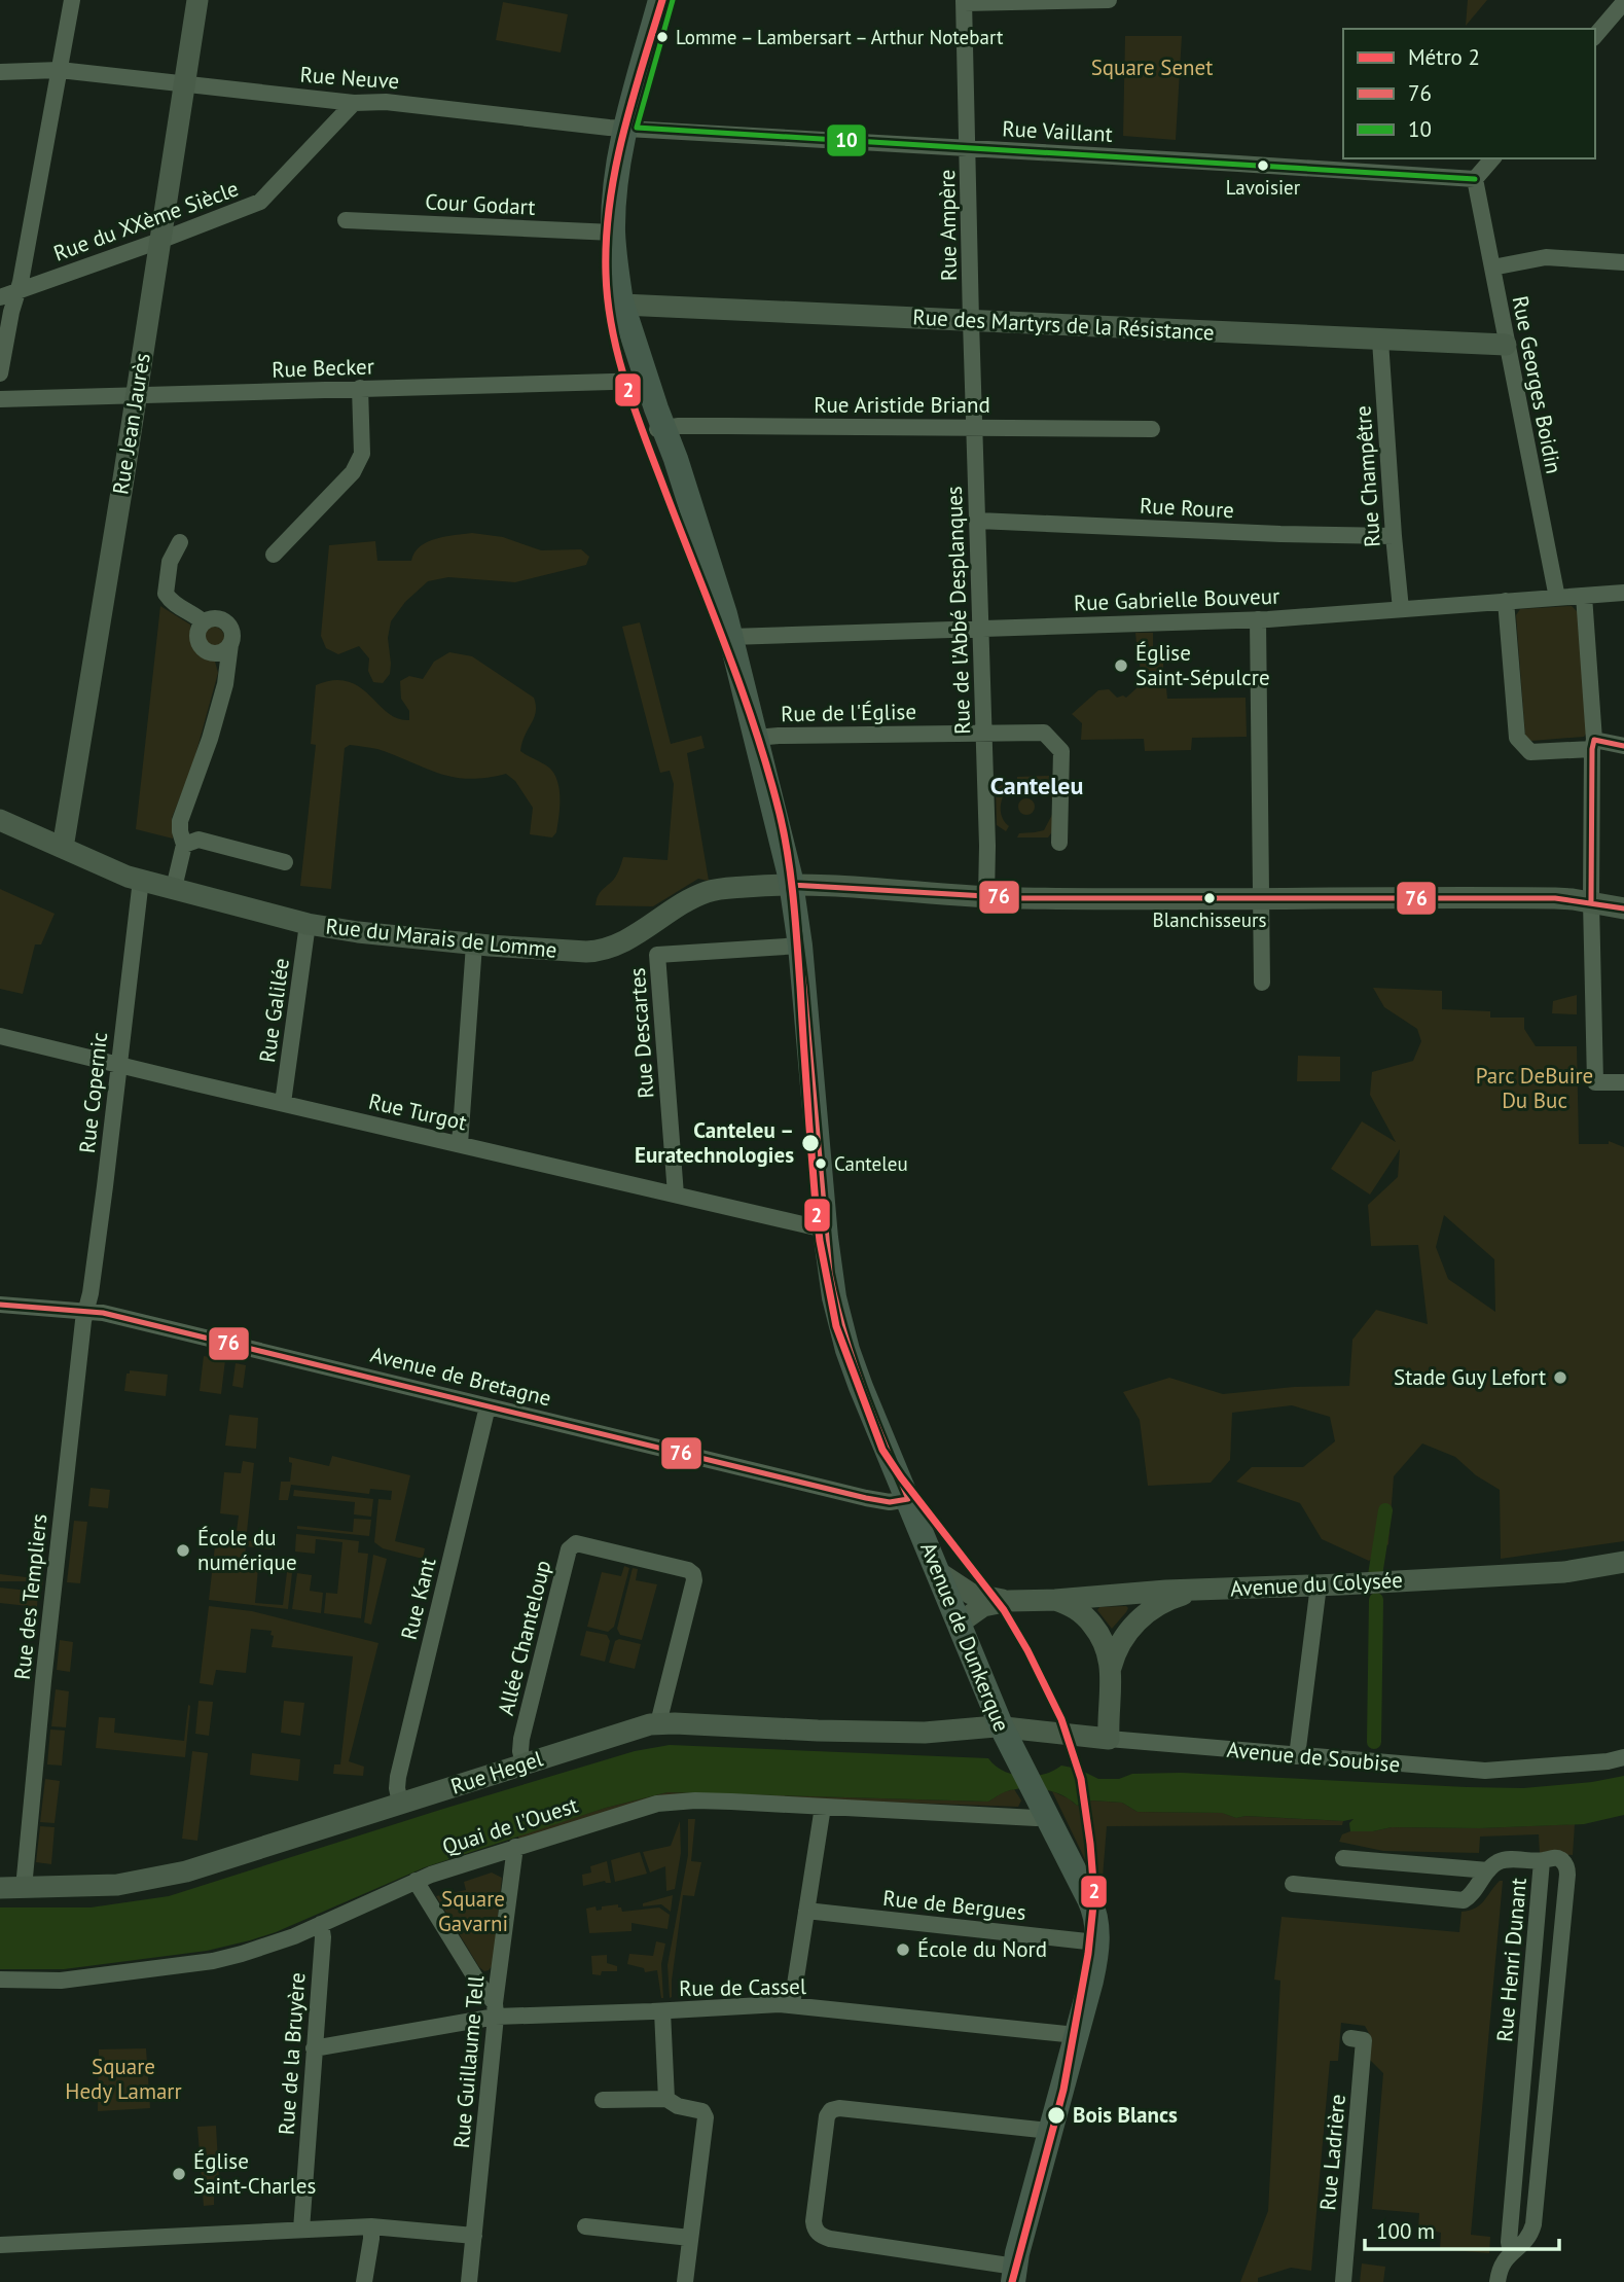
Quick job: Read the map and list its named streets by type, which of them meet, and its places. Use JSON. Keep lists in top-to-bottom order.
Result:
{
  "streets": {
    "main road": ["Avenue de Dunkerque"],
    "street": [
      "Rue Neuve",
      "Rue Vaillant",
      "Cour Godart",
      "Rue du XXème Siècle",
      "Rue Ampère",
      "Rue des Martyrs de la Résistance",
      "Rue Becker",
      "Rue Georges Boidin",
      "Rue Aristide Briand",
      "Rue Jean Jaurès",
      "Rue Champêtre",
      "Rue Roure",
      "Rue Gabrielle Bouveur",
      "Rue de l'Abbé Desplanques",
      "Rue de l'Église",
      "Rue du Marais de Lomme",
      "Rue Galilée",
      "Rue Descartes",
      "Rue Copernic",
      "Rue Turgot",
      "Avenue de Bretagne",
      "Avenue du Colysée",
      "Rue des Templiers",
      "Rue Kant",
      "Allée Chanteloup",
      "Avenue de Soubise",
      "Rue Hegel",
      "Quai de l'Ouest",
      "Rue de Bergues",
      "Rue Henri Dunant",
      "Rue de Cassel",
      "Rue de la Bruyère",
      "Rue Guillaume Tell",
      "Rue Ladrière"
    ]
  },
  "crossings": [
    ["Rue Neuve", "Rue Vaillant"],
    ["Rue Neuve", "Rue du XXème Siècle"],
    ["Rue Neuve", "Rue Jean Jaurès"],
    ["Rue Neuve", "Avenue de Dunkerque"],
    ["Rue Vaillant", "Rue Ampère"],
    ["Rue Vaillant", "Rue Georges Boidin"],
    ["Rue Vaillant", "Avenue de Dunkerque"],
    ["Cour Godart", "Avenue de Dunkerque"],
    ["Rue du XXème Siècle", "Rue Jean Jaurès"],
    ["Rue Ampère", "Rue des Martyrs de la Résistance"],
    ["Rue Ampère", "Rue de l'Abbé Desplanques"],
    ["Rue des Martyrs de la Résistance", "Rue Georges Boidin"],
    ["Rue des Martyrs de la Résistance", "Rue Champêtre"],
    ["Rue des Martyrs de la Résistance", "Rue de l'Abbé Desplanques"],
    ["Rue des Martyrs de la Résistance", "Avenue de Dunkerque"],
    ["Rue Becker", "Rue Jean Jaurès"],
    ["Rue Becker", "Avenue de Dunkerque"],
    ["Rue Georges Boidin", "Rue Gabrielle Bouveur"],
    ["Rue Aristide Briand", "Rue de l'Abbé Desplanques"],
    ["Rue Aristide Briand", "Avenue de Dunkerque"],
    ["Rue Jean Jaurès", "Rue du Marais de Lomme"],
    ["Rue Champêtre", "Rue Roure"],
    ["Rue Champêtre", "Rue Gabrielle Bouveur"],
    ["Rue Roure", "Rue de l'Abbé Desplanques"],
    ["Rue Gabrielle Bouveur", "Rue de l'Abbé Desplanques"],
    ["Rue Gabrielle Bouveur", "Avenue de Dunkerque"],
    ["Rue de l'Abbé Desplanques", "Rue de l'Église"],
    ["Rue de l'Abbé Desplanques", "Rue du Marais de Lomme"],
    ["Rue de l'Église", "Avenue de Dunkerque"],
    ["Rue du Marais de Lomme", "Rue Galilée"],
    ["Rue du Marais de Lomme", "Rue Copernic"],
    ["Rue du Marais de Lomme", "Avenue de Dunkerque"],
    ["Rue Galilée", "Rue Turgot"],
    ["Rue Descartes", "Rue Turgot"],
    ["Rue Copernic", "Rue Turgot"],
    ["Rue Copernic", "Avenue de Bretagne"],
    ["Rue Copernic", "Rue des Templiers"],
    ["Rue Turgot", "Avenue de Dunkerque"],
    ["Avenue de Bretagne", "Rue des Templiers"],
    ["Avenue de Bretagne", "Rue Kant"],
    ["Avenue de Bretagne", "Avenue de Dunkerque"],
    ["Avenue du Colysée", "Avenue de Dunkerque"],
    ["Rue des Templiers", "Rue Hegel"],
    ["Rue Kant", "Rue Hegel"],
    ["Avenue de Dunkerque", "Avenue de Soubise"],
    ["Avenue de Dunkerque", "Rue Hegel"],
    ["Avenue de Dunkerque", "Quai de l'Ouest"],
    ["Avenue de Dunkerque", "Rue de Bergues"],
    ["Avenue de Dunkerque", "Rue de Cassel"],
    ["Allée Chanteloup", "Rue Hegel"],
    ["Avenue de Soubise", "Rue Hegel"],
    ["Quai de l'Ouest", "Rue de la Bruyère"],
    ["Quai de l'Ouest", "Rue Guillaume Tell"],
    ["Rue de Cassel", "Rue de la Bruyère"],
    ["Rue de Cassel", "Rue Guillaume Tell"]
  ],
  "districts": ["Canteleu"],
  "parks": [
    "Square Senet",
    "Parc DeBuire Du Buc",
    "Square Gavarni",
    "Square Hedy Lamarr"
  ],
  "places": [
    "Lomme – Lambersart – Arthur Notebart",
    "Lavoisier",
    "Église Saint-Sépulcre",
    "Blanchisseurs",
    "Canteleu – Euratechnologies",
    "Canteleu",
    "Stade Guy Lefort",
    "École du numérique",
    "École du Nord",
    "Bois Blancs",
    "Église Saint-Charles"
  ],
  "lines": ["metro line 2", "transit line 10", "transit line 76"],
  "legend": ["Métro 2", "76", "10"],
  "scale_bar": "100 m"
}
